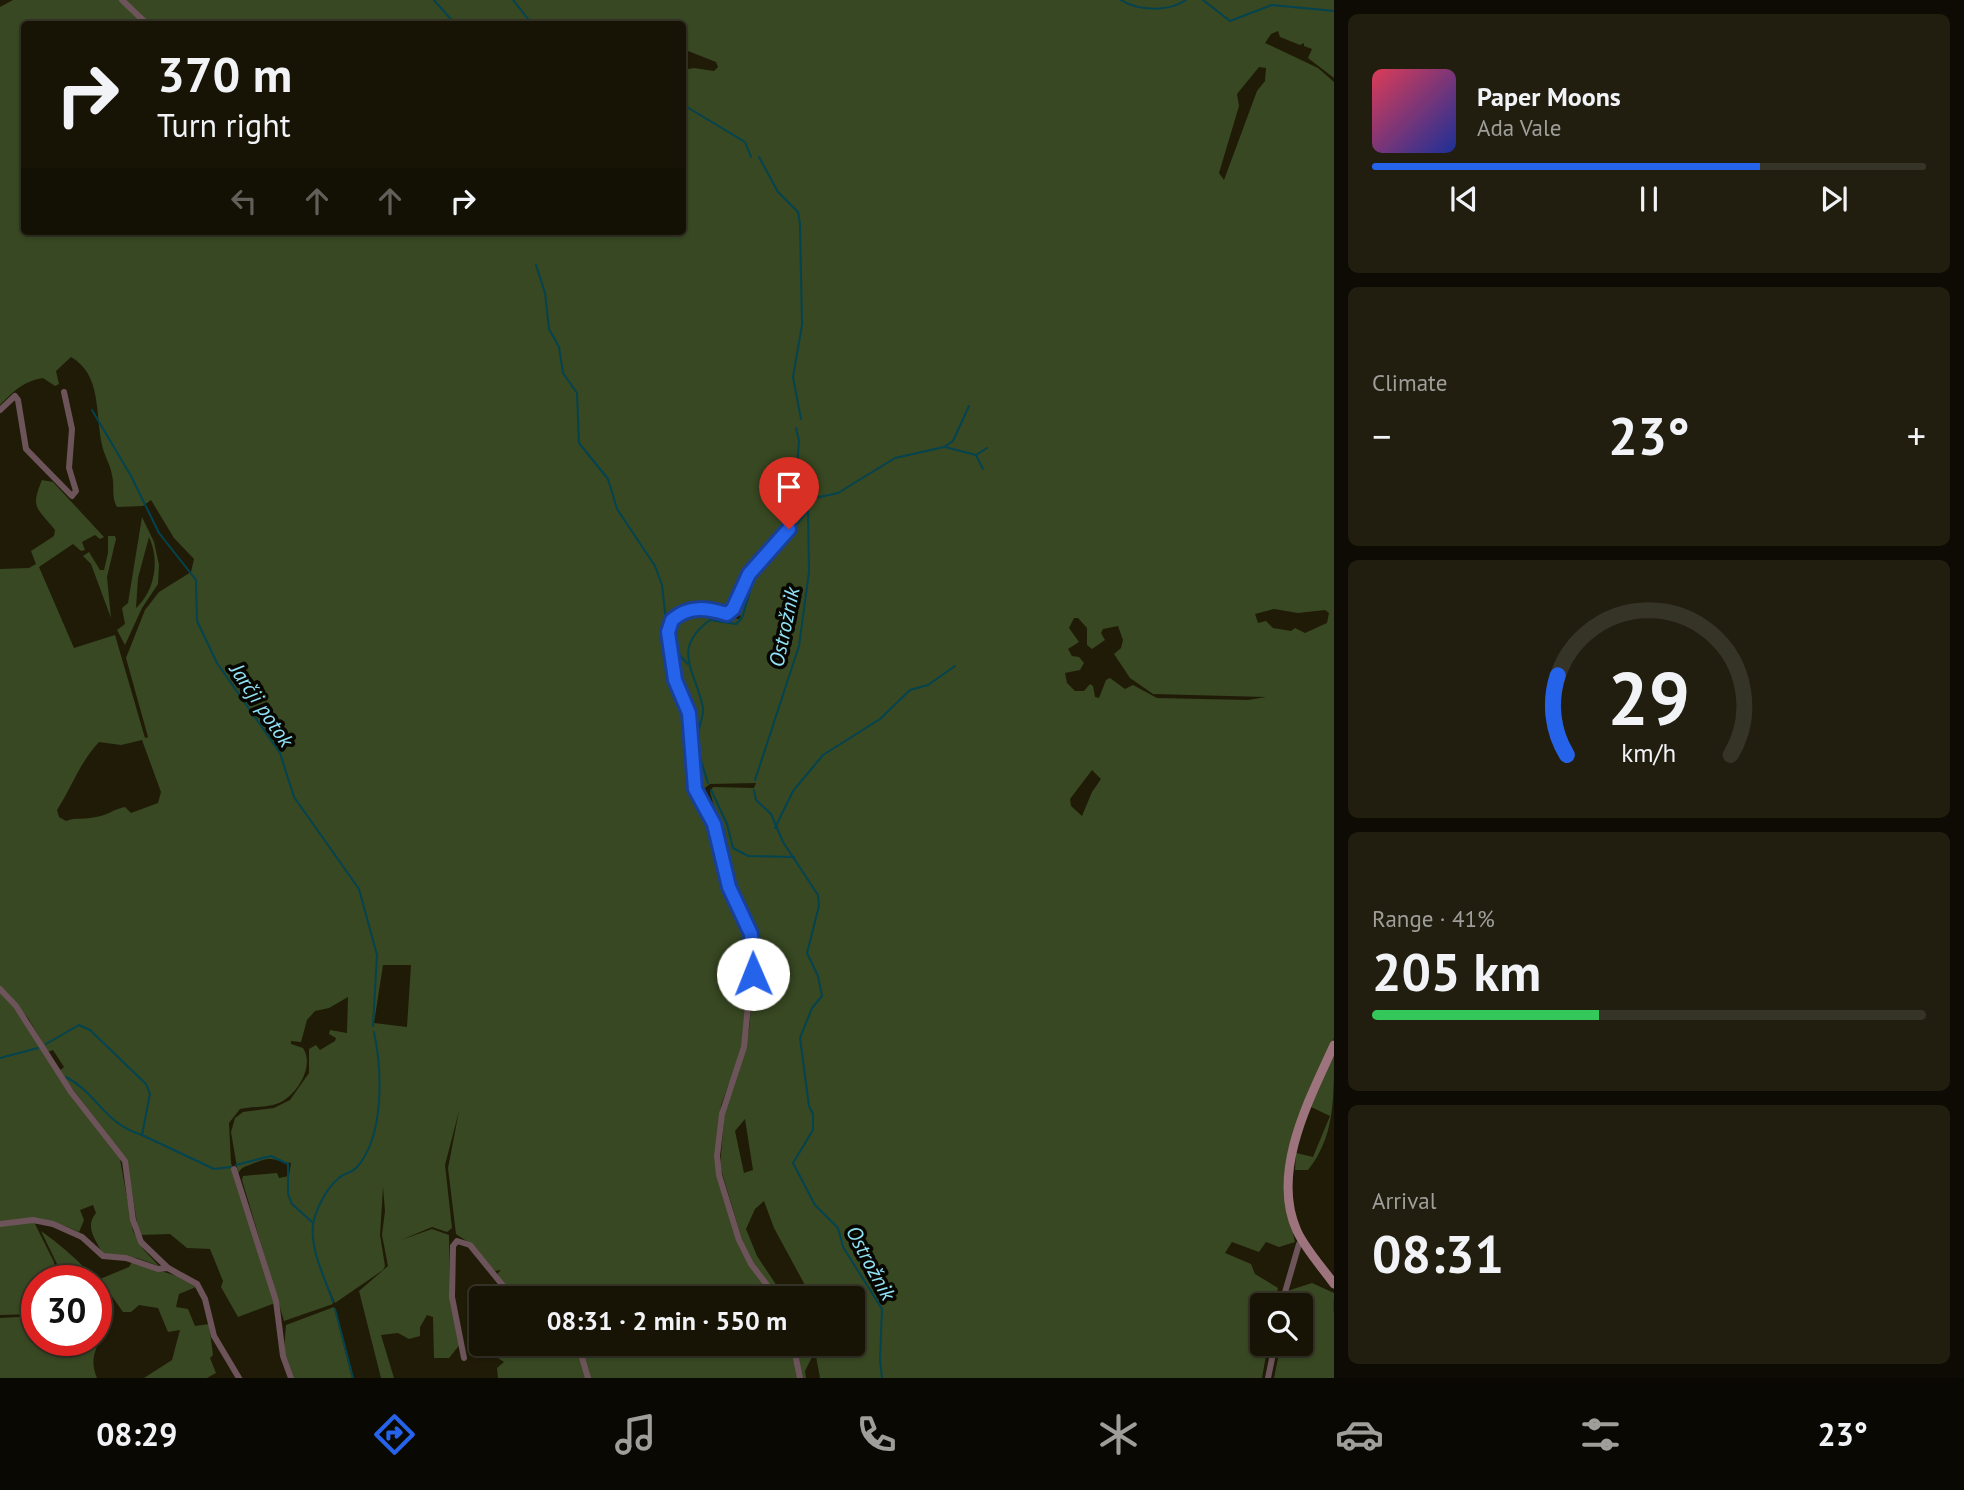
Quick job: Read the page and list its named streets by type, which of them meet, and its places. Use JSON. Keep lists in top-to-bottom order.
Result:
{
  "water": ["Ostrožnik", "Jarčji potok"],
  "page": {
    "turn": ["370 m", "Turn right"],
    "song": ["Paper Moons", "Ada Vale"],
    "tile": [
      "Climate",
      ["Range · 41%", "205 km"],
      ["Arrival", "08:31"]
    ],
    "heat": ["−", "23°", "+"],
    "limit": "30",
    "trip": "08:31 · 2 min · 550 m",
    "tabs": ["08:29", "23°"],
    "gauge": ["29", "km/h"]
  }
}
